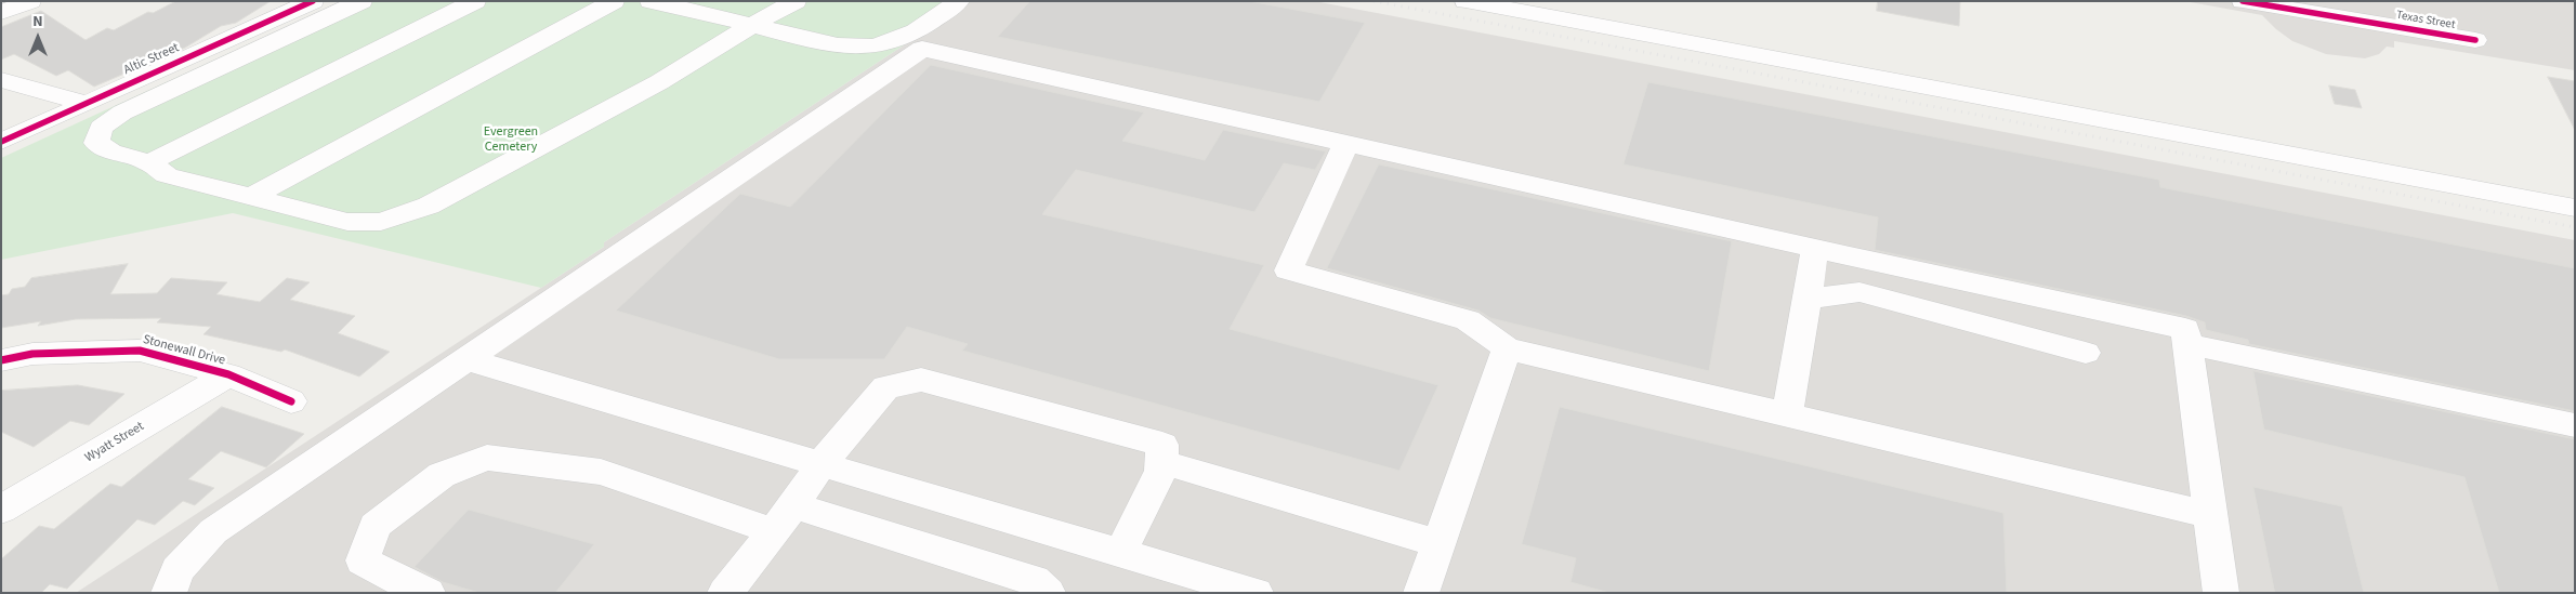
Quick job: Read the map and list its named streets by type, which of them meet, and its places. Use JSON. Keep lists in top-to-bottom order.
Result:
{
  "streets": {
    "street": [
      "Texas Street",
      "Altic Street",
      "Stonewall Drive",
      "Wyatt Street"
    ]
  },
  "crossings": [
    ["Stonewall Drive", "Wyatt Street"]
  ],
  "parks": ["Evergreen Cemetery"],
  "north": "top"
}
